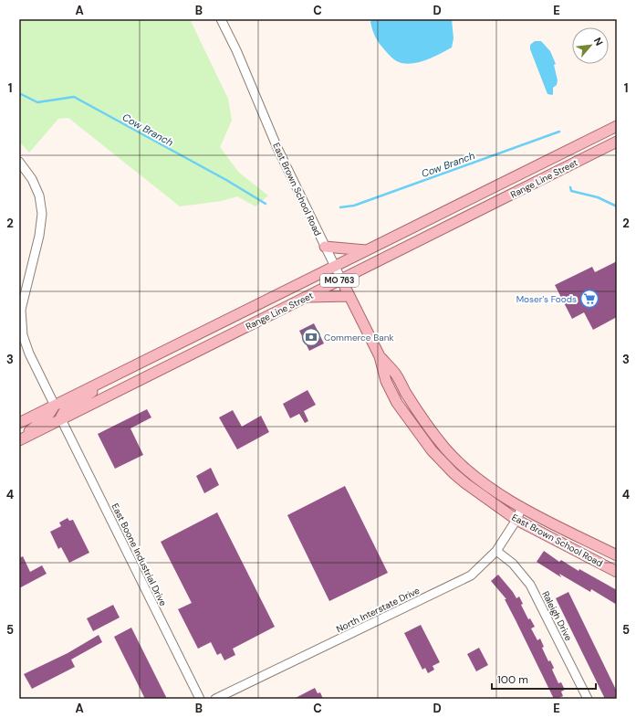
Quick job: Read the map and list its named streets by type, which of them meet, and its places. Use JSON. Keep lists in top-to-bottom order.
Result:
{
  "streets": {
    "main road": ["Range Line Street", "East Brown School Road", "MO 763"],
    "street": ["East Boone Industrial Drive", "North Interstate Drive", "Raleigh Drive"]
  },
  "crossings": [
    ["Range Line Street", "East Brown School Road"],
    ["Range Line Street", "East Boone Industrial Drive"],
    ["East Brown School Road", "North Interstate Drive"],
    ["North Interstate Drive", "Raleigh Drive"]
  ],
  "water": ["Cow Branch"],
  "places": {
    "supermarket": ["Moser's Foods"],
    "bank": ["Commerce Bank"]
  },
  "scale_bar": "100 m",
  "north": "top right",
  "grid": {
    "columns": [
      "A",
      "B",
      "C",
      "D",
      "E"
    ],
    "rows": [
      "1",
      "2",
      "3",
      "4",
      "5"
    ]
  }
}
